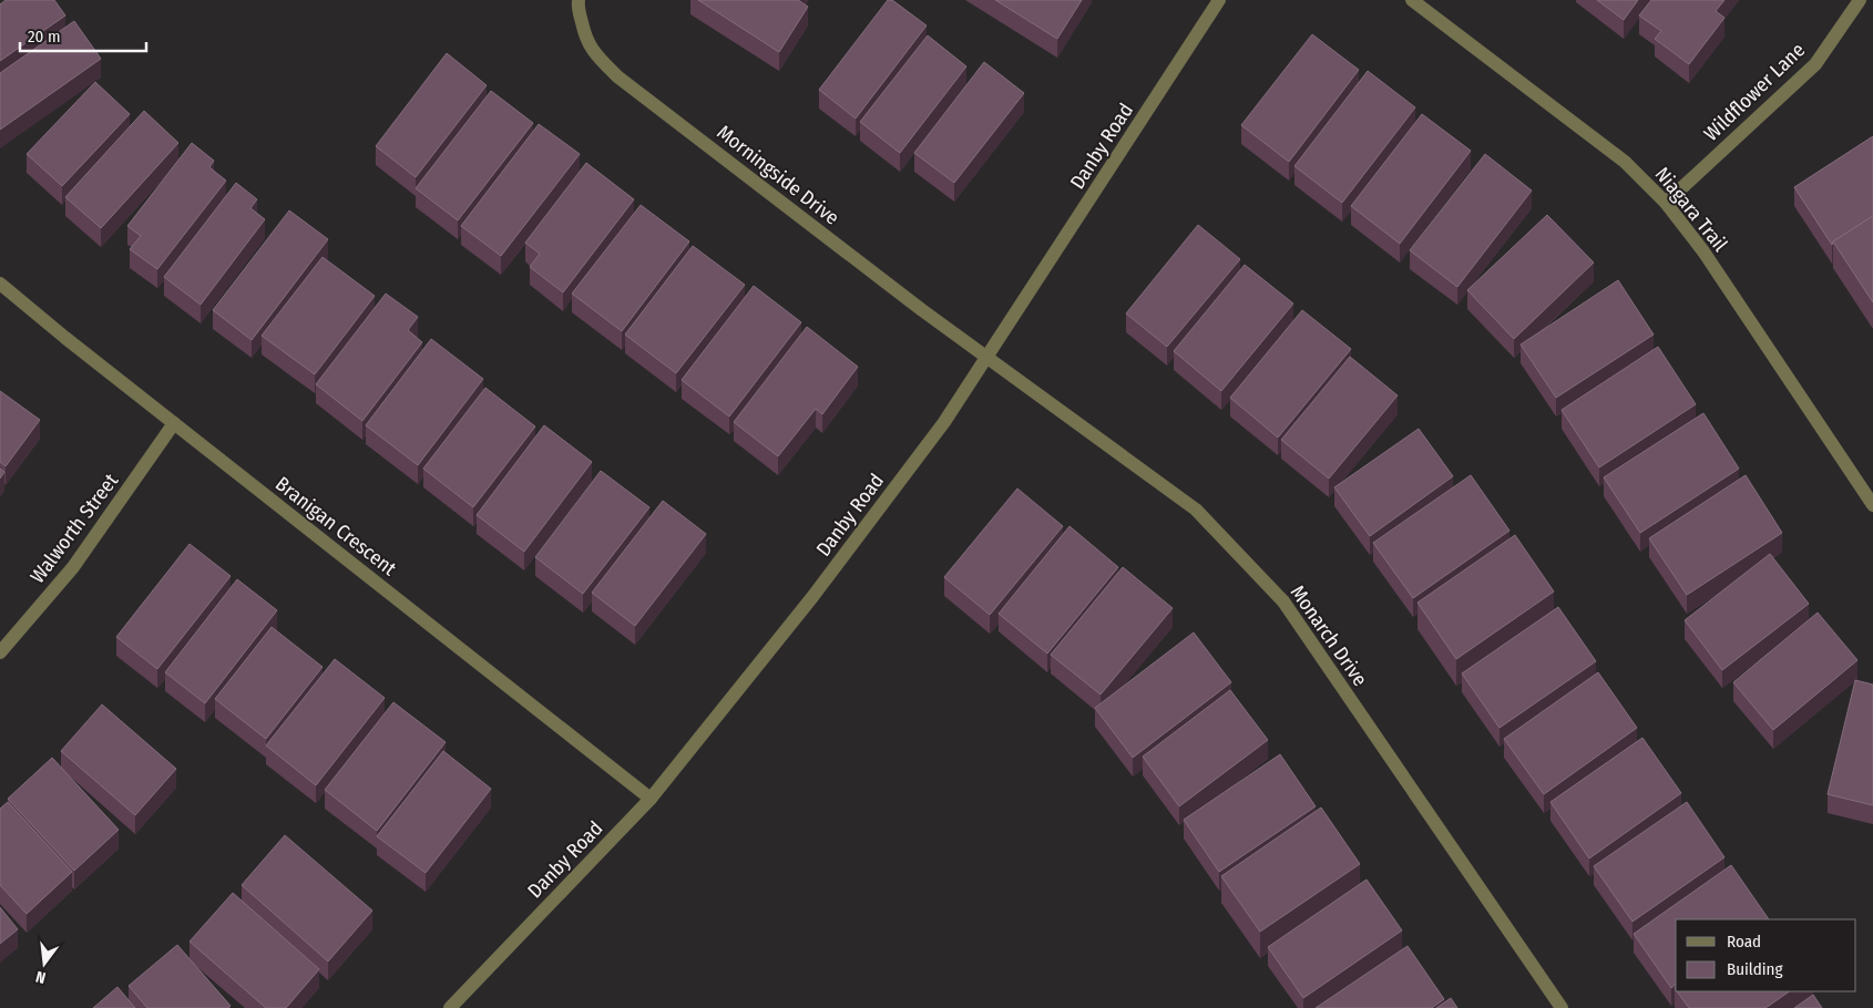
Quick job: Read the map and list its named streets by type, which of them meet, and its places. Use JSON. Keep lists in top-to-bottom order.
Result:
{
  "streets": {
    "street": [
      "Wildflower Lane",
      "Danby Road",
      "Morningside Drive",
      "Niagara Trail",
      "Branigan Crescent",
      "Walworth Street",
      "Monarch Drive"
    ]
  },
  "crossings": [
    ["Wildflower Lane", "Niagara Trail"],
    ["Danby Road", "Morningside Drive"],
    ["Danby Road", "Branigan Crescent"],
    ["Danby Road", "Monarch Drive"],
    ["Morningside Drive", "Monarch Drive"],
    ["Branigan Crescent", "Walworth Street"]
  ],
  "legend": ["Road", "Building"],
  "scale_bar": "20 m",
  "north": "bottom"
}
